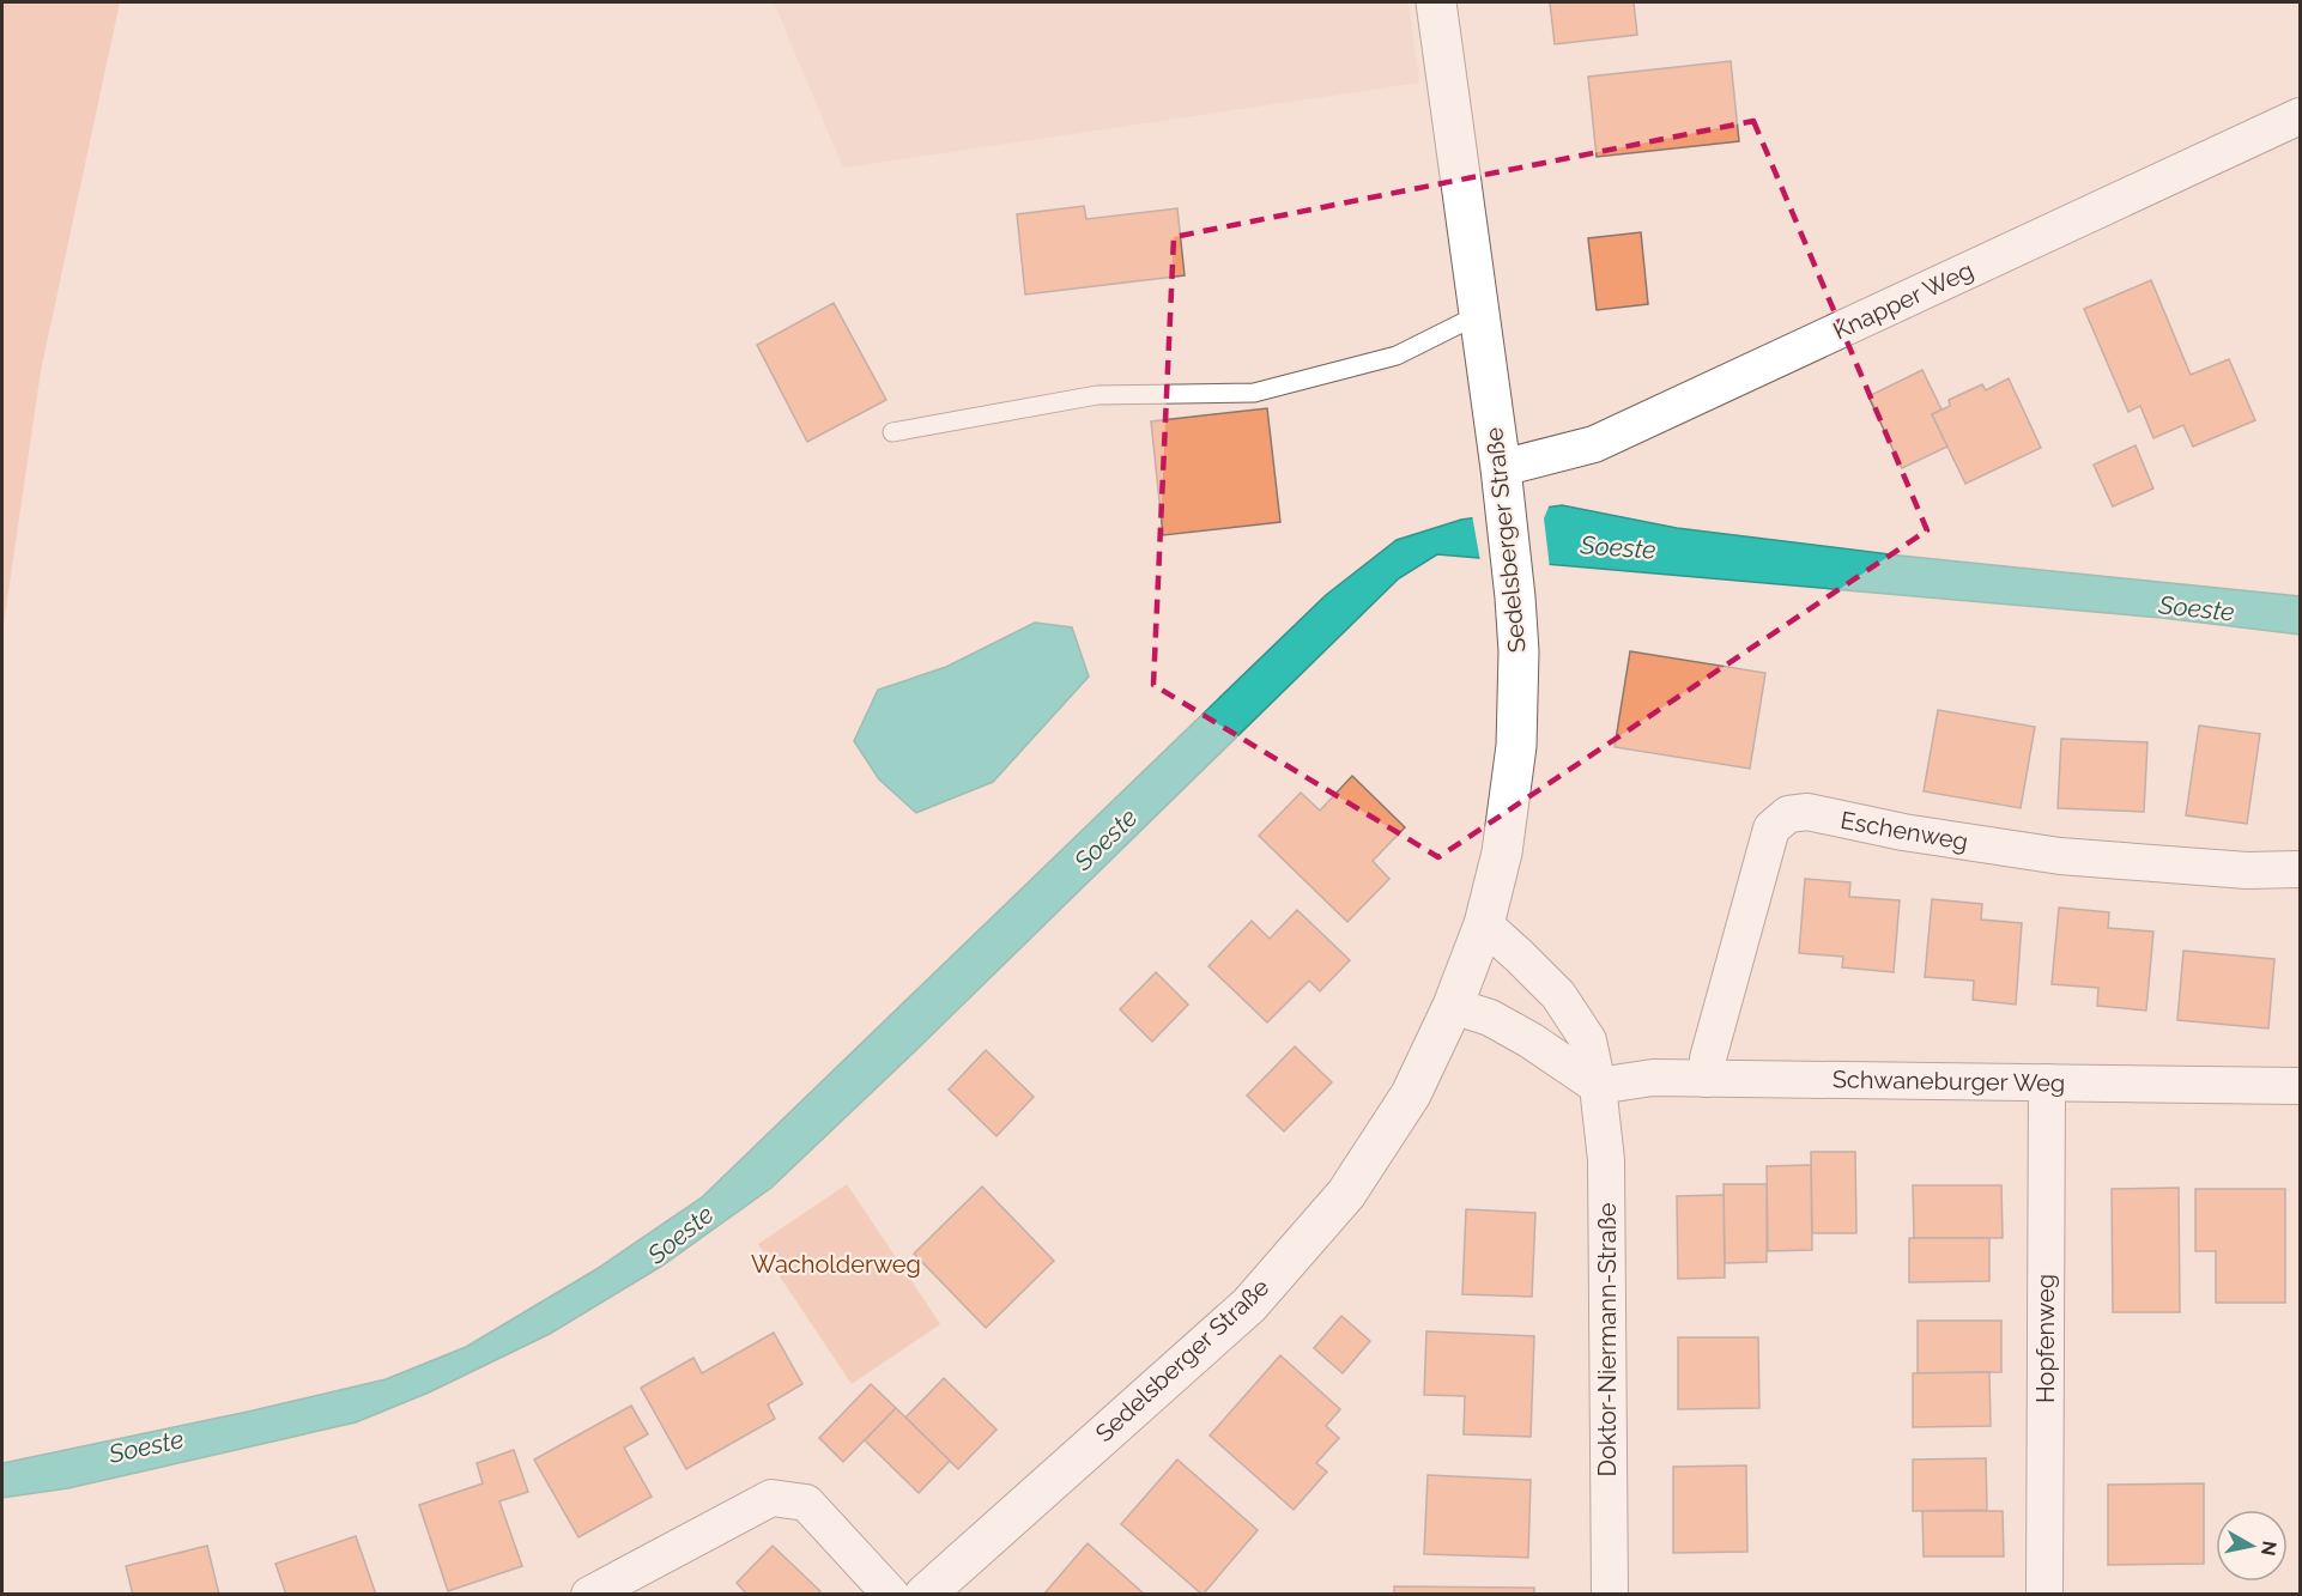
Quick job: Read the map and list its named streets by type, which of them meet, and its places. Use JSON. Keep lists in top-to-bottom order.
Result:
{
  "streets": {
    "street": [
      "Knapper Weg",
      "Sedelsberger Straße",
      "Eschenweg",
      "Schwaneburger Weg",
      "Hopfenweg",
      "Doktor-Niermann-Straße"
    ]
  },
  "crossings": [
    ["Knapper Weg", "Sedelsberger Straße"],
    ["Sedelsberger Straße", "Doktor-Niermann-Straße"],
    ["Eschenweg", "Schwaneburger Weg"],
    ["Schwaneburger Weg", "Hopfenweg"],
    ["Schwaneburger Weg", "Doktor-Niermann-Straße"]
  ],
  "water": ["Soeste"],
  "parks": ["Wacholderweg"],
  "north": "right"
}
